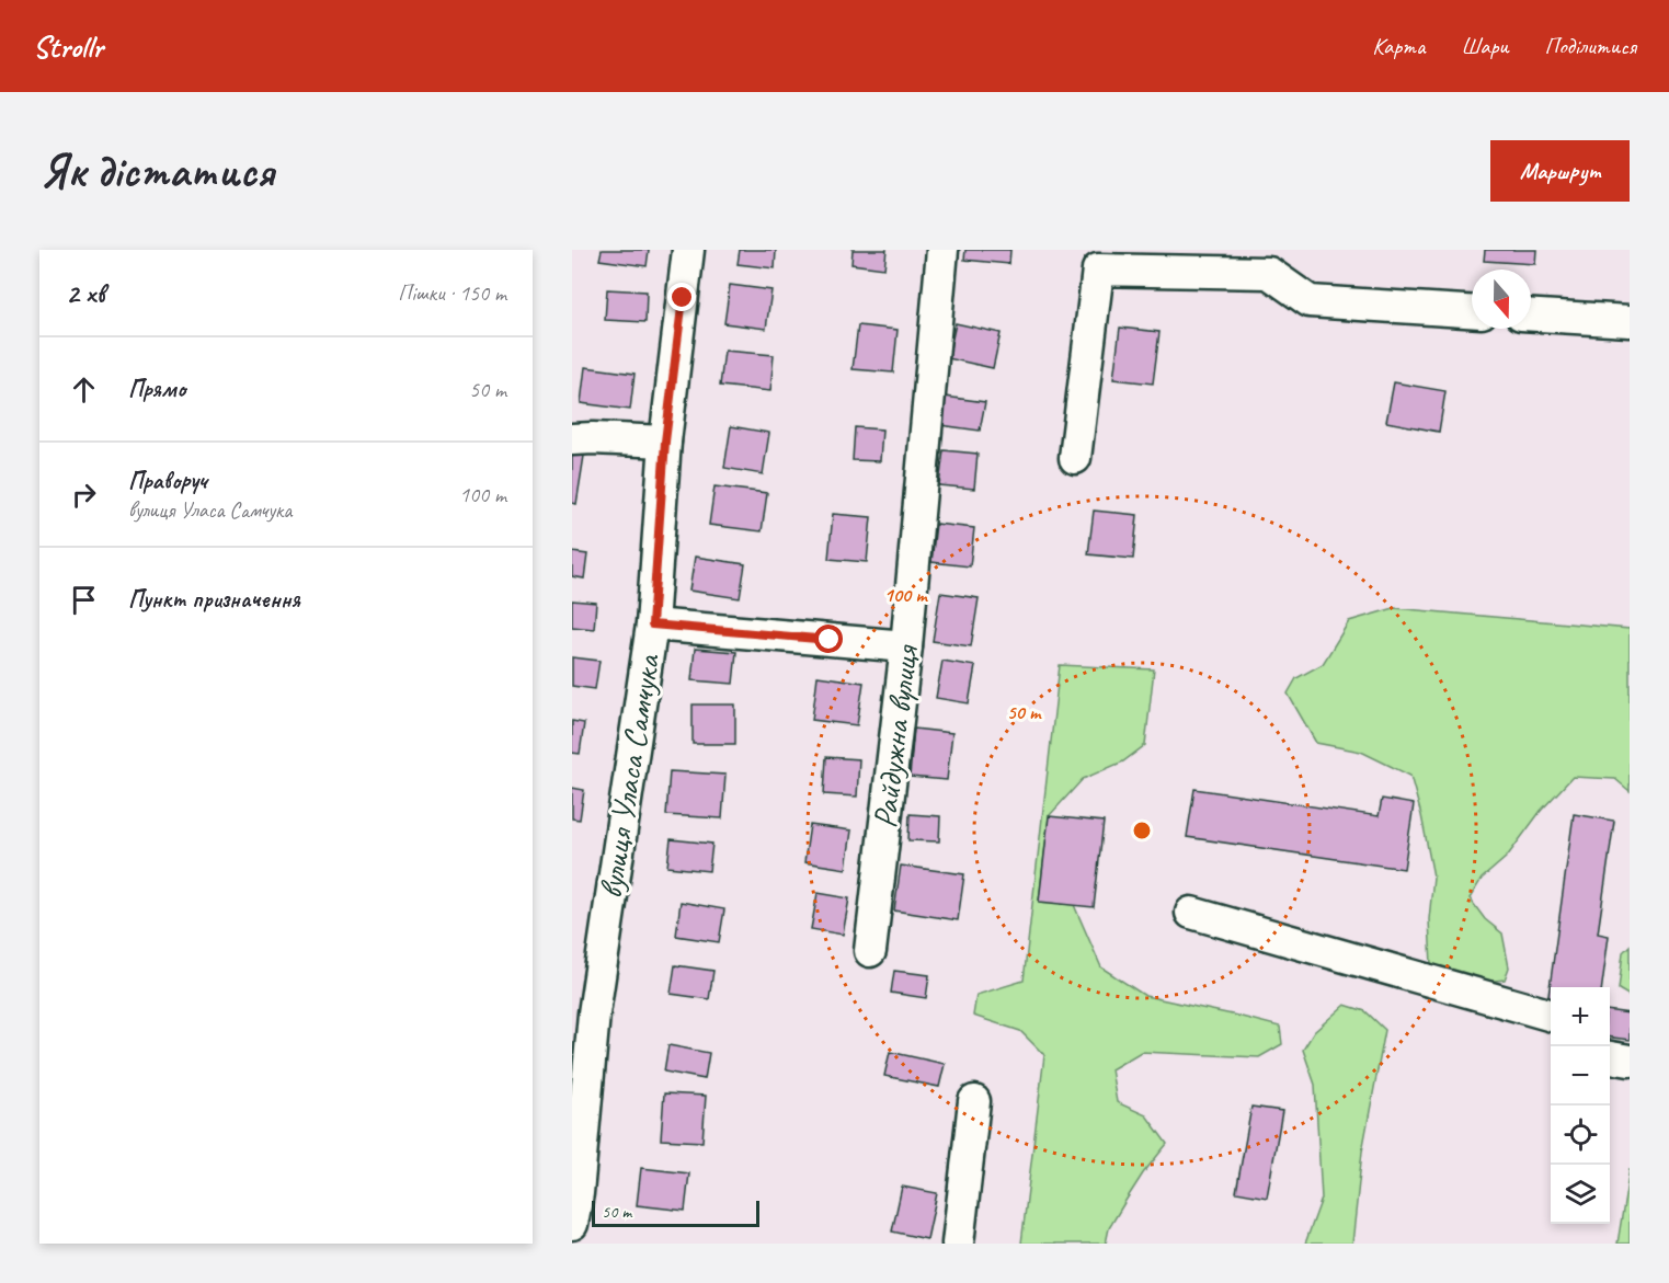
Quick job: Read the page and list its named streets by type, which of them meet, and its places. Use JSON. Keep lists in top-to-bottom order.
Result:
{
  "streets": {
    "street": ["Райдужна вулиця", "вулиця Уласа Самчука"]
  },
  "scale_bar": "50 m",
  "north": "bottom",
  "page": {
    "header": "Strollr",
    "nav": ["Карта", "Шари", "Поділитися"],
    "buttons": "Маршрут",
    "title": "Як дістатися",
    "heading": ["2 хв", "Пішки · 150 m"],
    "list": [
      ["Прямо", "50 m"],
      ["Праворуч", "вулиця Уласа Самчука", "100 m"],
      "Пункт призначення"
    ],
    "map_buttons": ["+", "−"],
    "scale": "50 m"
  },
  "rings": ["100 m", "50 m"]
}
